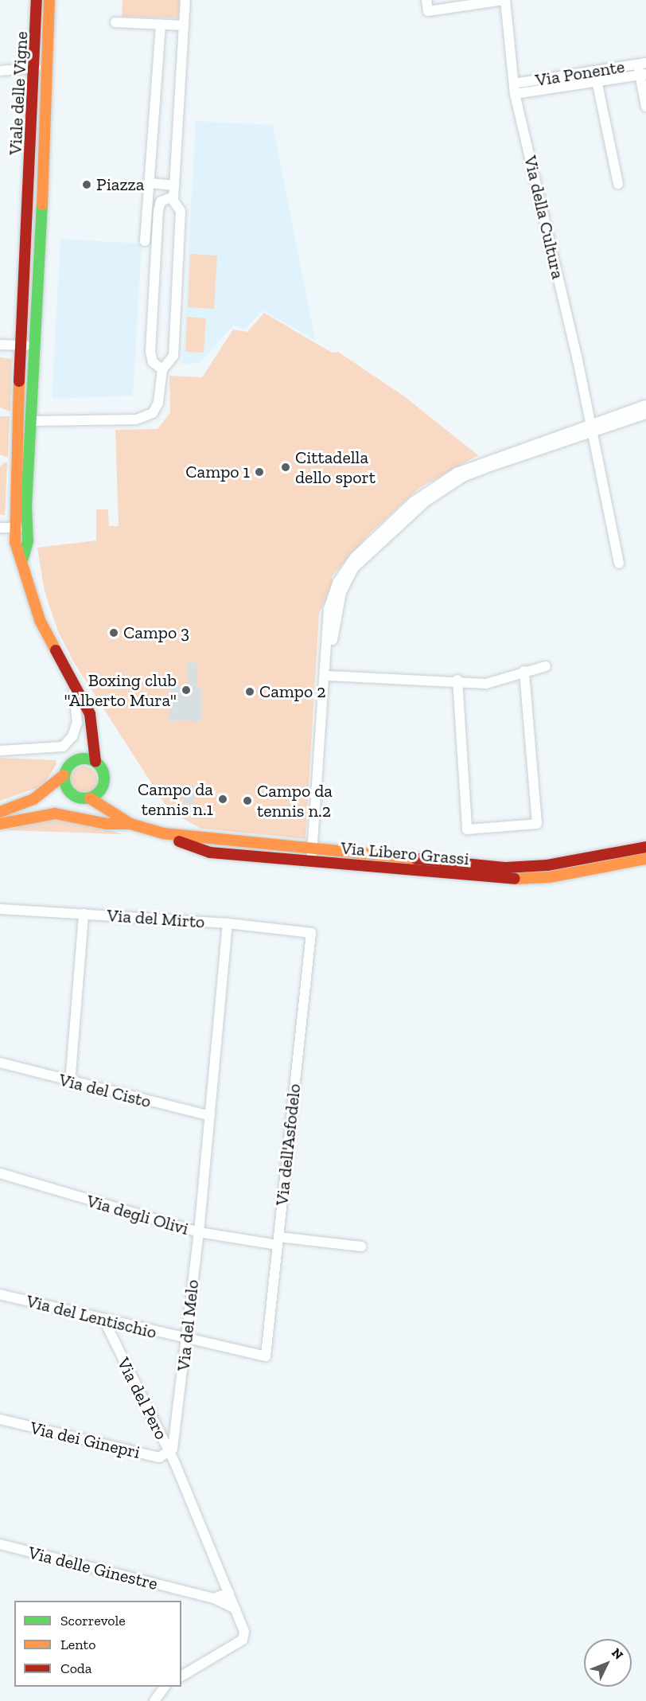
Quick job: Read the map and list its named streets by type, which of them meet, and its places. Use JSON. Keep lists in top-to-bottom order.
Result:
{
  "streets": {
    "main road": ["Viale delle Vigne", "Via Libero Grassi"],
    "street": [
      "Via Ponente",
      "Via della Cultura",
      "Via del Mirto",
      "Via del Cisto",
      "Via dell'Asfodelo",
      "Via degli Olivi",
      "Via del Lentischio",
      "Via del Melo",
      "Via del Pero",
      "Via dei Ginepri",
      "Via delle Ginestre"
    ]
  },
  "crossings": [
    ["Via Ponente", "Via della Cultura"],
    ["Via del Mirto", "Via dell'Asfodelo"],
    ["Via del Mirto", "Via del Melo"],
    ["Via del Cisto", "Via del Melo"],
    ["Via dell'Asfodelo", "Via degli Olivi"],
    ["Via dell'Asfodelo", "Via del Lentischio"],
    ["Via degli Olivi", "Via del Melo"],
    ["Via del Lentischio", "Via del Melo"],
    ["Via del Lentischio", "Via del Pero"],
    ["Via del Melo", "Via del Pero"],
    ["Via del Melo", "Via dei Ginepri"],
    ["Via del Pero", "Via dei Ginepri"]
  ],
  "places": [
    "Piazza",
    "Cittadella dello sport",
    "Campo 1",
    "Campo 3",
    "Boxing club \"Alberto Mura\"",
    "Campo 2",
    "Campo da tennis n.1",
    "Campo da tennis n.2"
  ],
  "legend": ["Scorrevole", "Lento", "Coda"],
  "north": "top right"
}
